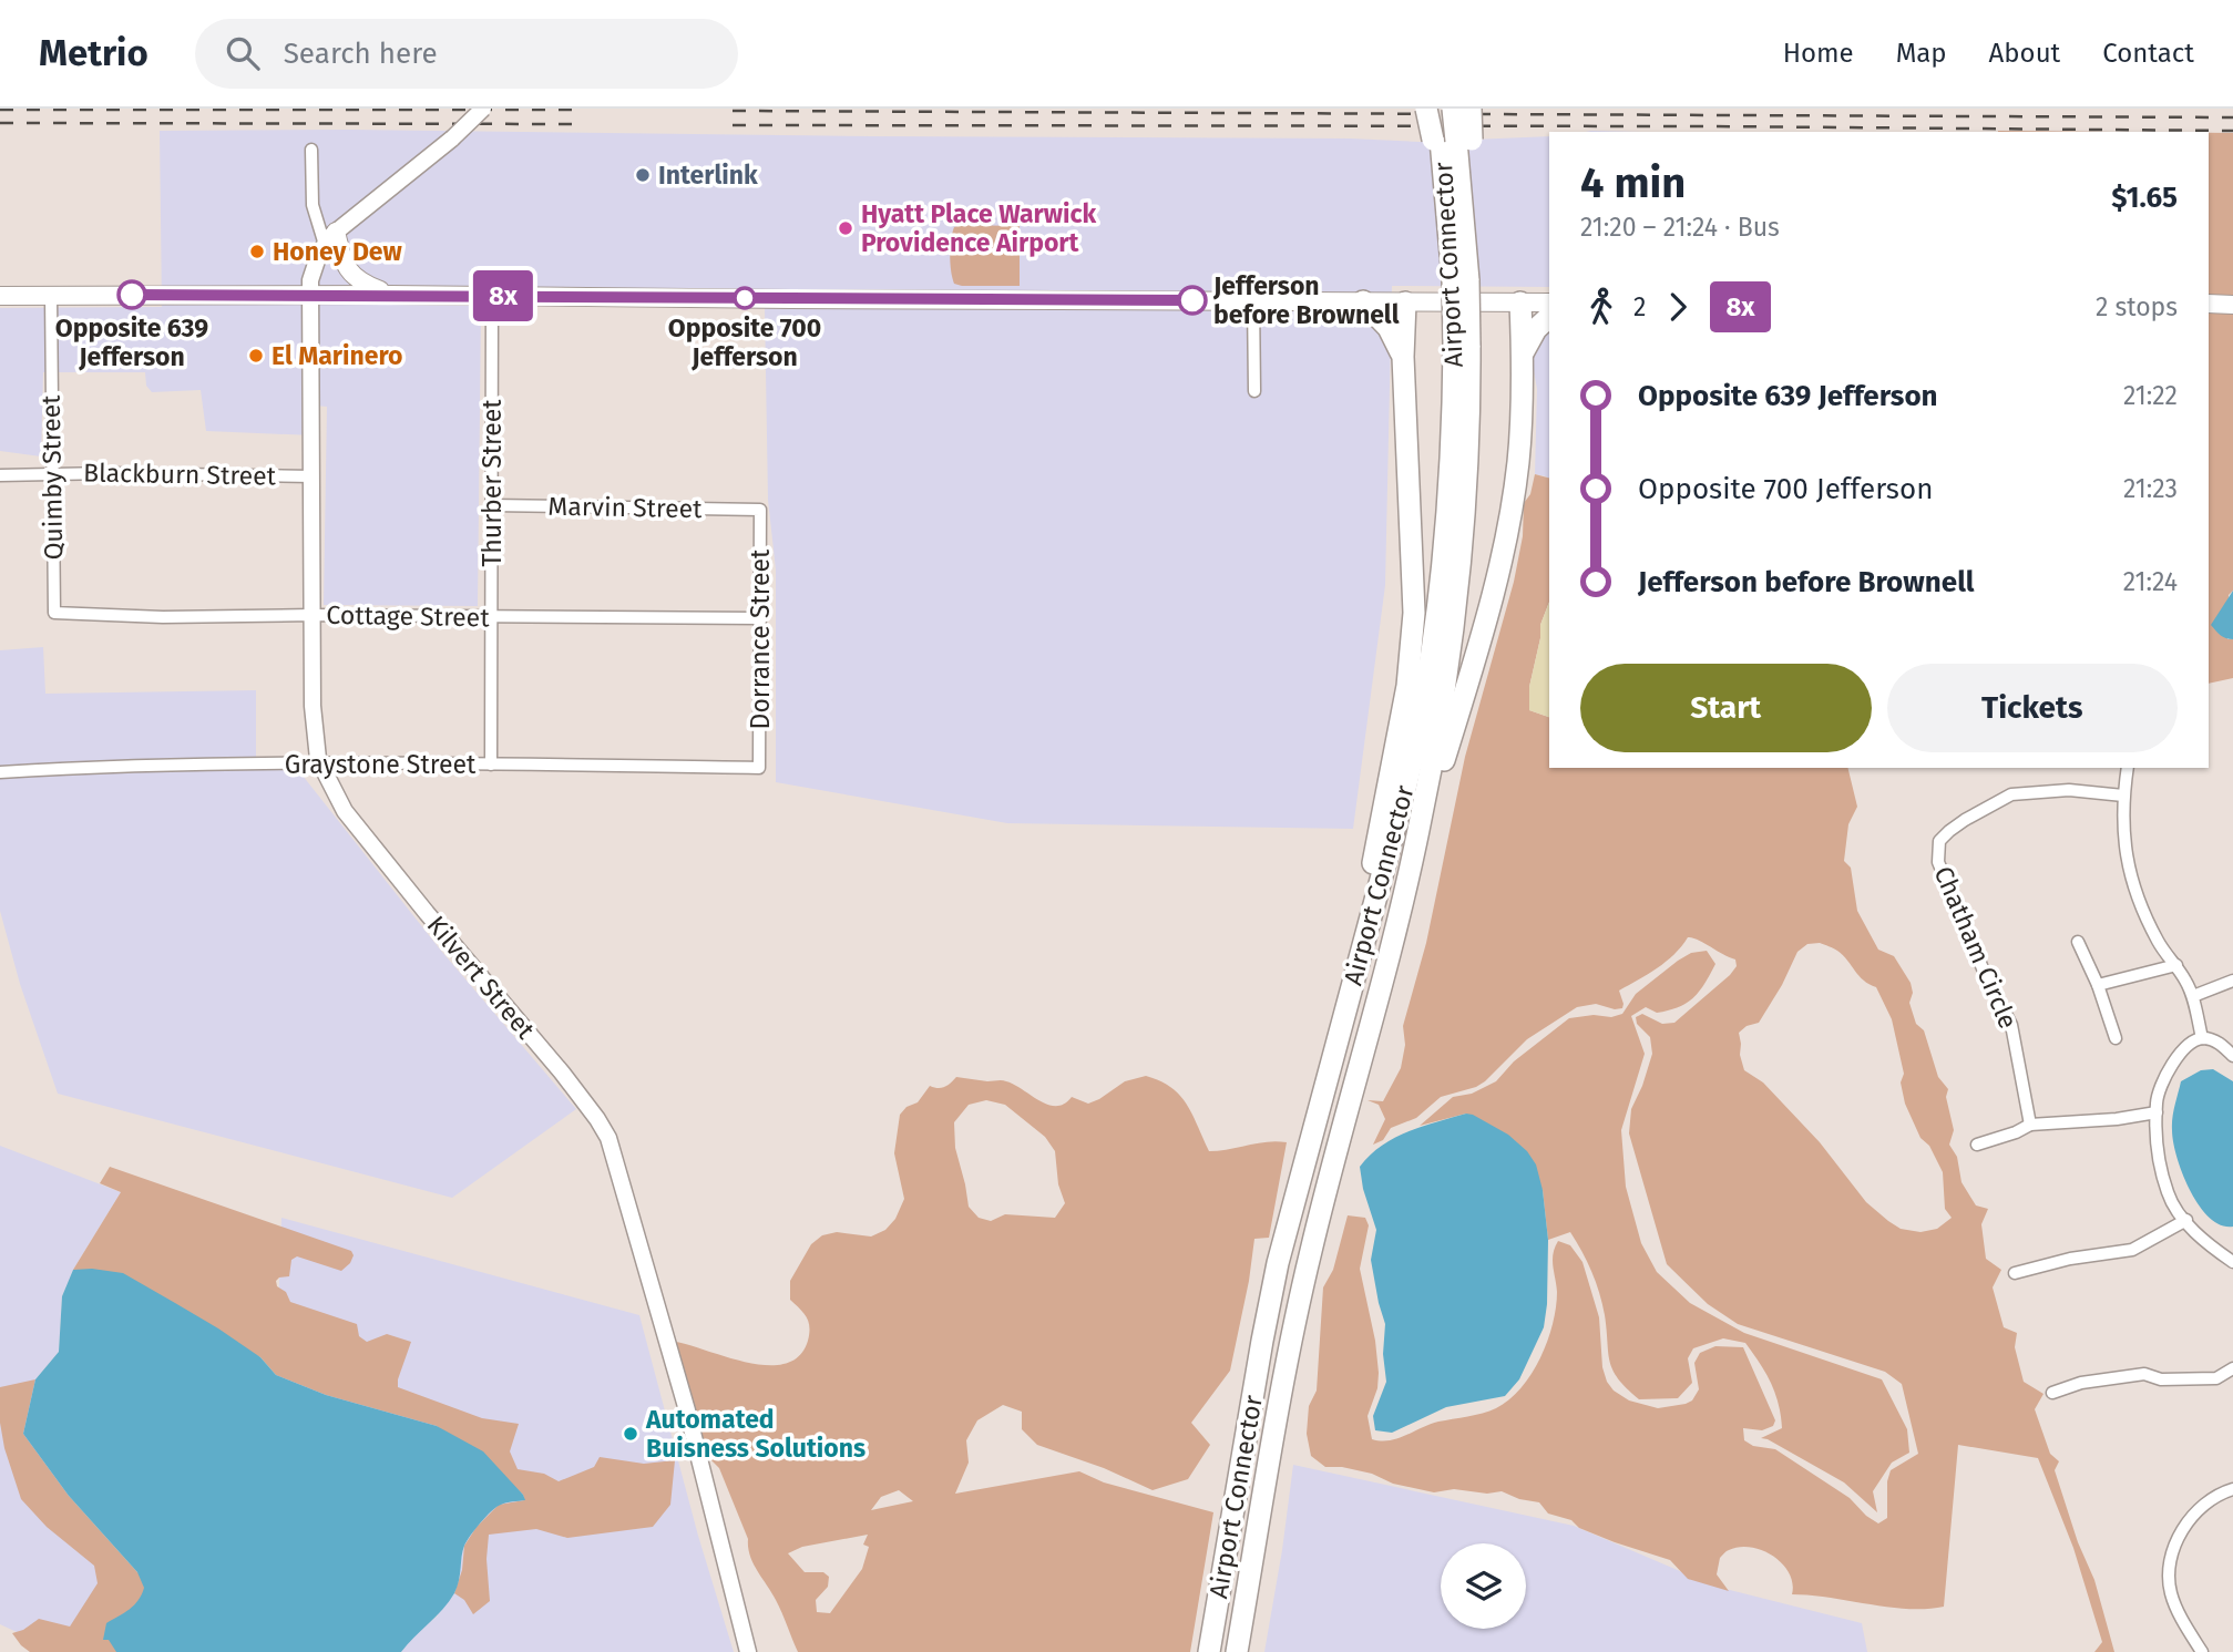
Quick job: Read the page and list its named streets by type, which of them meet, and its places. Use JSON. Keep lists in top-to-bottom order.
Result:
{
  "streets": {
    "highway": ["Airport Connector"],
    "street": [
      "Blackburn Street",
      "Quimby Street",
      "Thurber Street",
      "Marvin Street",
      "Cottage Street",
      "Dorrance Street",
      "Graystone Street",
      "Chatham Circle",
      "Kilvert Street"
    ]
  },
  "crossings": [
    ["Blackburn Street", "Quimby Street"],
    ["Blackburn Street", "Kilvert Street"],
    ["Quimby Street", "Cottage Street"],
    ["Thurber Street", "Marvin Street"],
    ["Thurber Street", "Cottage Street"],
    ["Thurber Street", "Graystone Street"],
    ["Marvin Street", "Dorrance Street"],
    ["Cottage Street", "Dorrance Street"],
    ["Cottage Street", "Kilvert Street"],
    ["Dorrance Street", "Graystone Street"],
    ["Graystone Street", "Kilvert Street"]
  ],
  "places": [
    "Interlink",
    "Hyatt Place Warwick Providence Airport",
    "Honey Dew",
    "Opposite 639 Jefferson",
    "Opposite 700 Jefferson",
    "Jefferson before Brownell",
    "El Marinero",
    "Automated Buisness Solutions"
  ],
  "lines": ["bus line 8x"],
  "page": {
    "header": "Metrio",
    "search": "Search here",
    "nav": [
      "Home",
      "Map",
      "About",
      "Contact"
    ],
    "on_map": "8x",
    "heading": ["4 min", "21:20 – 21:24 · Bus", "$1.65"],
    "legs": ["2", "8x", "2 stops"],
    "list": [
      {
        "name": "Opposite 639 Jefferson",
        "value": "21:22"
      },
      {
        "name": "Opposite 700 Jefferson",
        "value": "21:23"
      },
      {
        "name": "Jefferson before Brownell",
        "value": "21:24"
      }
    ],
    "buttons": ["Start", "Tickets"]
  }
}
